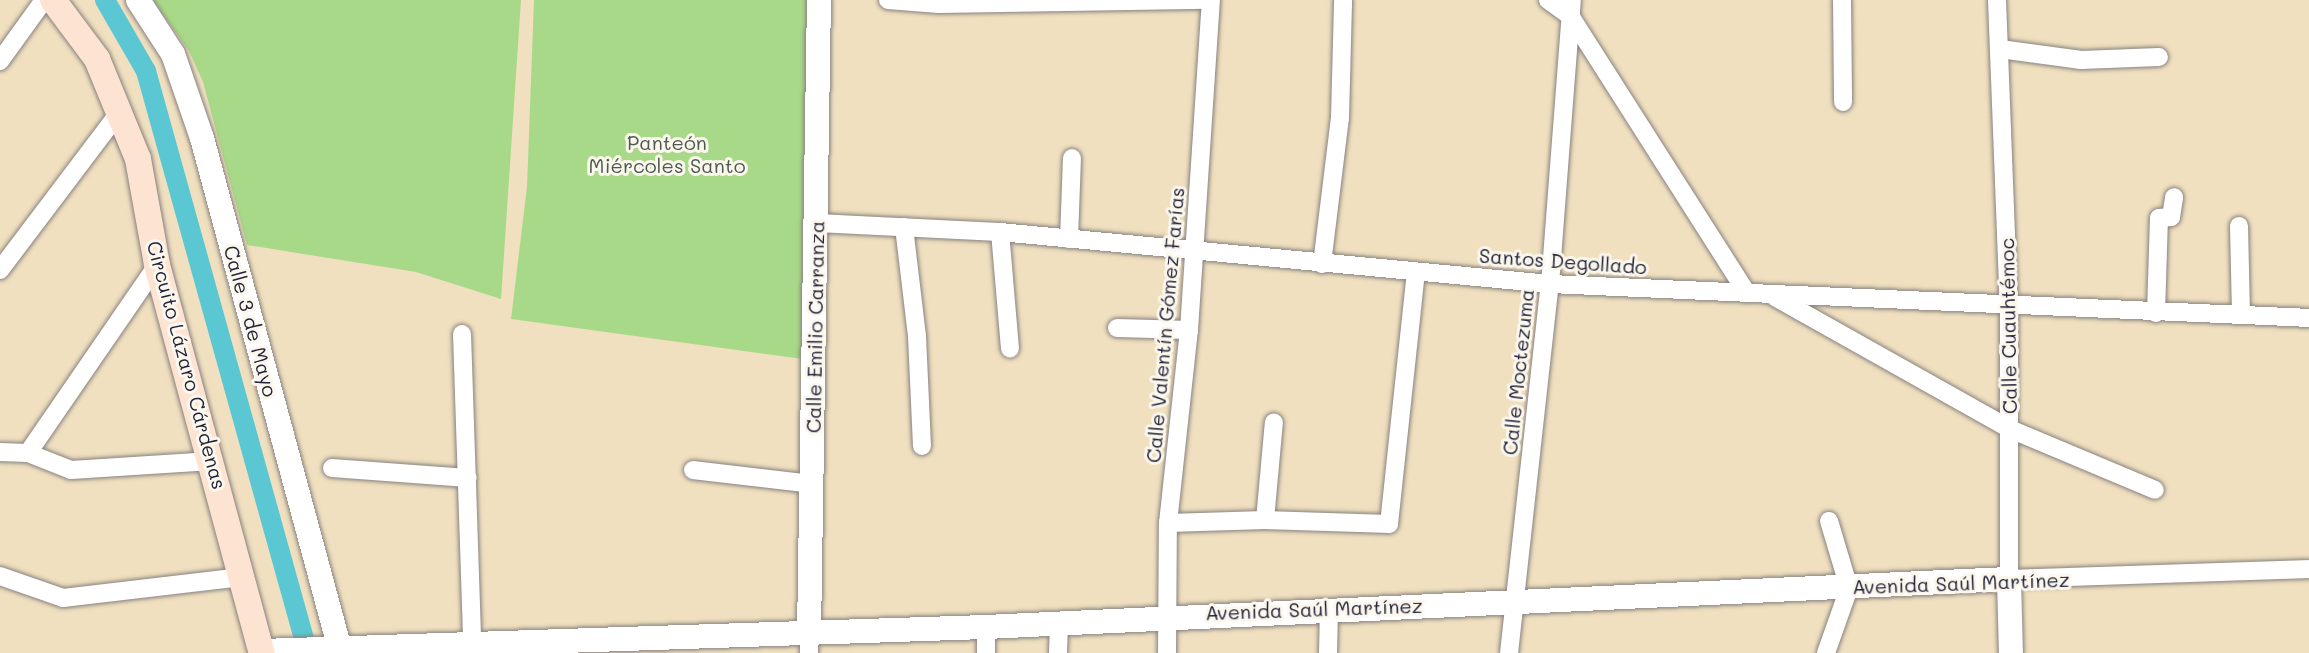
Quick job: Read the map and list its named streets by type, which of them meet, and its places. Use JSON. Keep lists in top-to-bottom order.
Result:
{
  "streets": {
    "main road": ["Circuito Lázaro Cárdenas"],
    "street": [
      "Santos Degollado",
      "Calle 3 de Mayo",
      "Calle Valentín Gómez Farías",
      "Calle Cuauhtémoc",
      "Calle Emilio Carranza",
      "Calle Moctezuma",
      "Avenida Saúl Martínez"
    ]
  },
  "crossings": [
    ["Santos Degollado", "Calle Valentín Gómez Farías"],
    ["Santos Degollado", "Calle Cuauhtémoc"],
    ["Santos Degollado", "Calle Emilio Carranza"],
    ["Santos Degollado", "Calle Moctezuma"],
    ["Calle 3 de Mayo", "Avenida Saúl Martínez"],
    ["Calle Valentín Gómez Farías", "Avenida Saúl Martínez"],
    ["Calle Cuauhtémoc", "Avenida Saúl Martínez"],
    ["Calle Emilio Carranza", "Avenida Saúl Martínez"],
    ["Circuito Lázaro Cárdenas", "Avenida Saúl Martínez"],
    ["Calle Moctezuma", "Avenida Saúl Martínez"]
  ],
  "parks": ["Panteón Miércoles Santo"]
}
